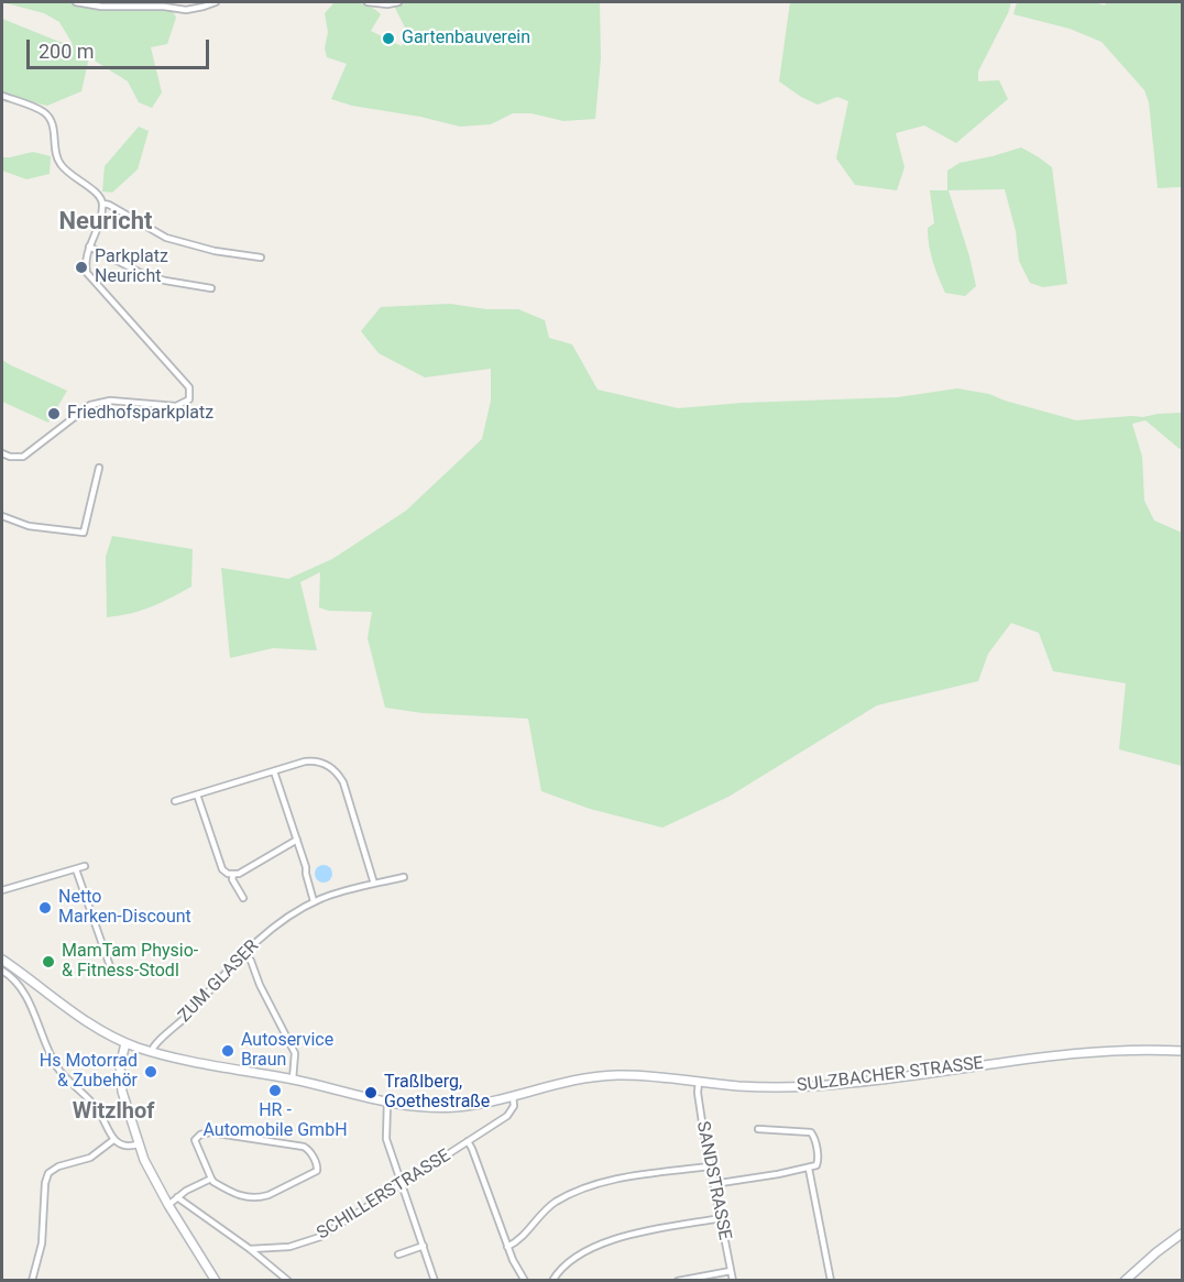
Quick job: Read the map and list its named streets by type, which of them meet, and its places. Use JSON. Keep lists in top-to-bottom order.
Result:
{
  "streets": {
    "main road": ["SULZBACHER STRASSE"],
    "street": ["ZUM GLASER", "SANDSTRASSE", "SCHILLERSTRASSE"]
  },
  "crossings": [
    ["ZUM GLASER", "SULZBACHER STRASSE"],
    ["SULZBACHER STRASSE", "SANDSTRASSE"],
    ["SULZBACHER STRASSE", "SCHILLERSTRASSE"]
  ],
  "districts": ["Neuricht", "Witzlhof"],
  "places": [
    "Gartenbauverein",
    "Parkplatz Neuricht",
    "Friedhofsparkplatz",
    "Netto Marken-Discount",
    "MamTam Physio- & Fitness-Stodl",
    "Autoservice Braun",
    "Hs Motorrad & Zubehör",
    "HR - Automobile GmbH",
    "Traßlberg, Goethestraße"
  ],
  "scale_bar": "200 m"
}
